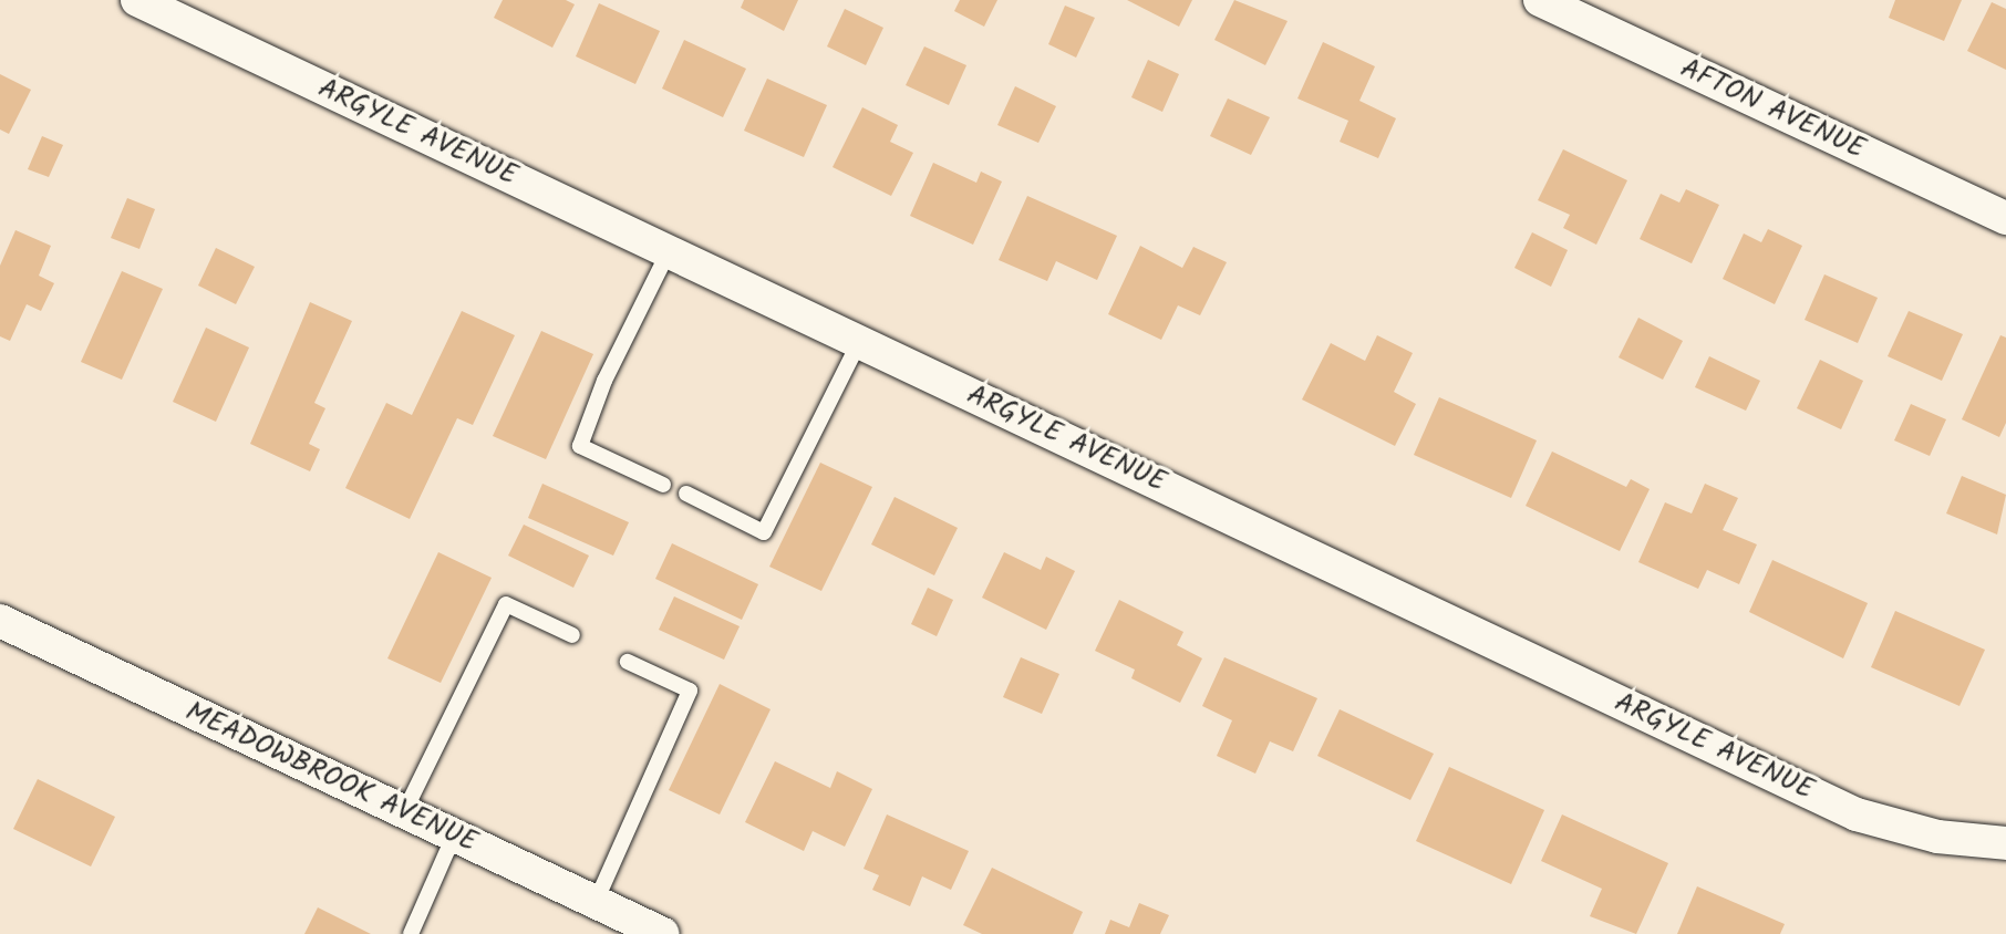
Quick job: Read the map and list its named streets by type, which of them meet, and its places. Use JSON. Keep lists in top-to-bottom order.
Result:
{
  "streets": {
    "street": ["AFTON AVENUE", "ARGYLE AVENUE", "MEADOWBROOK AVENUE"]
  }
}
